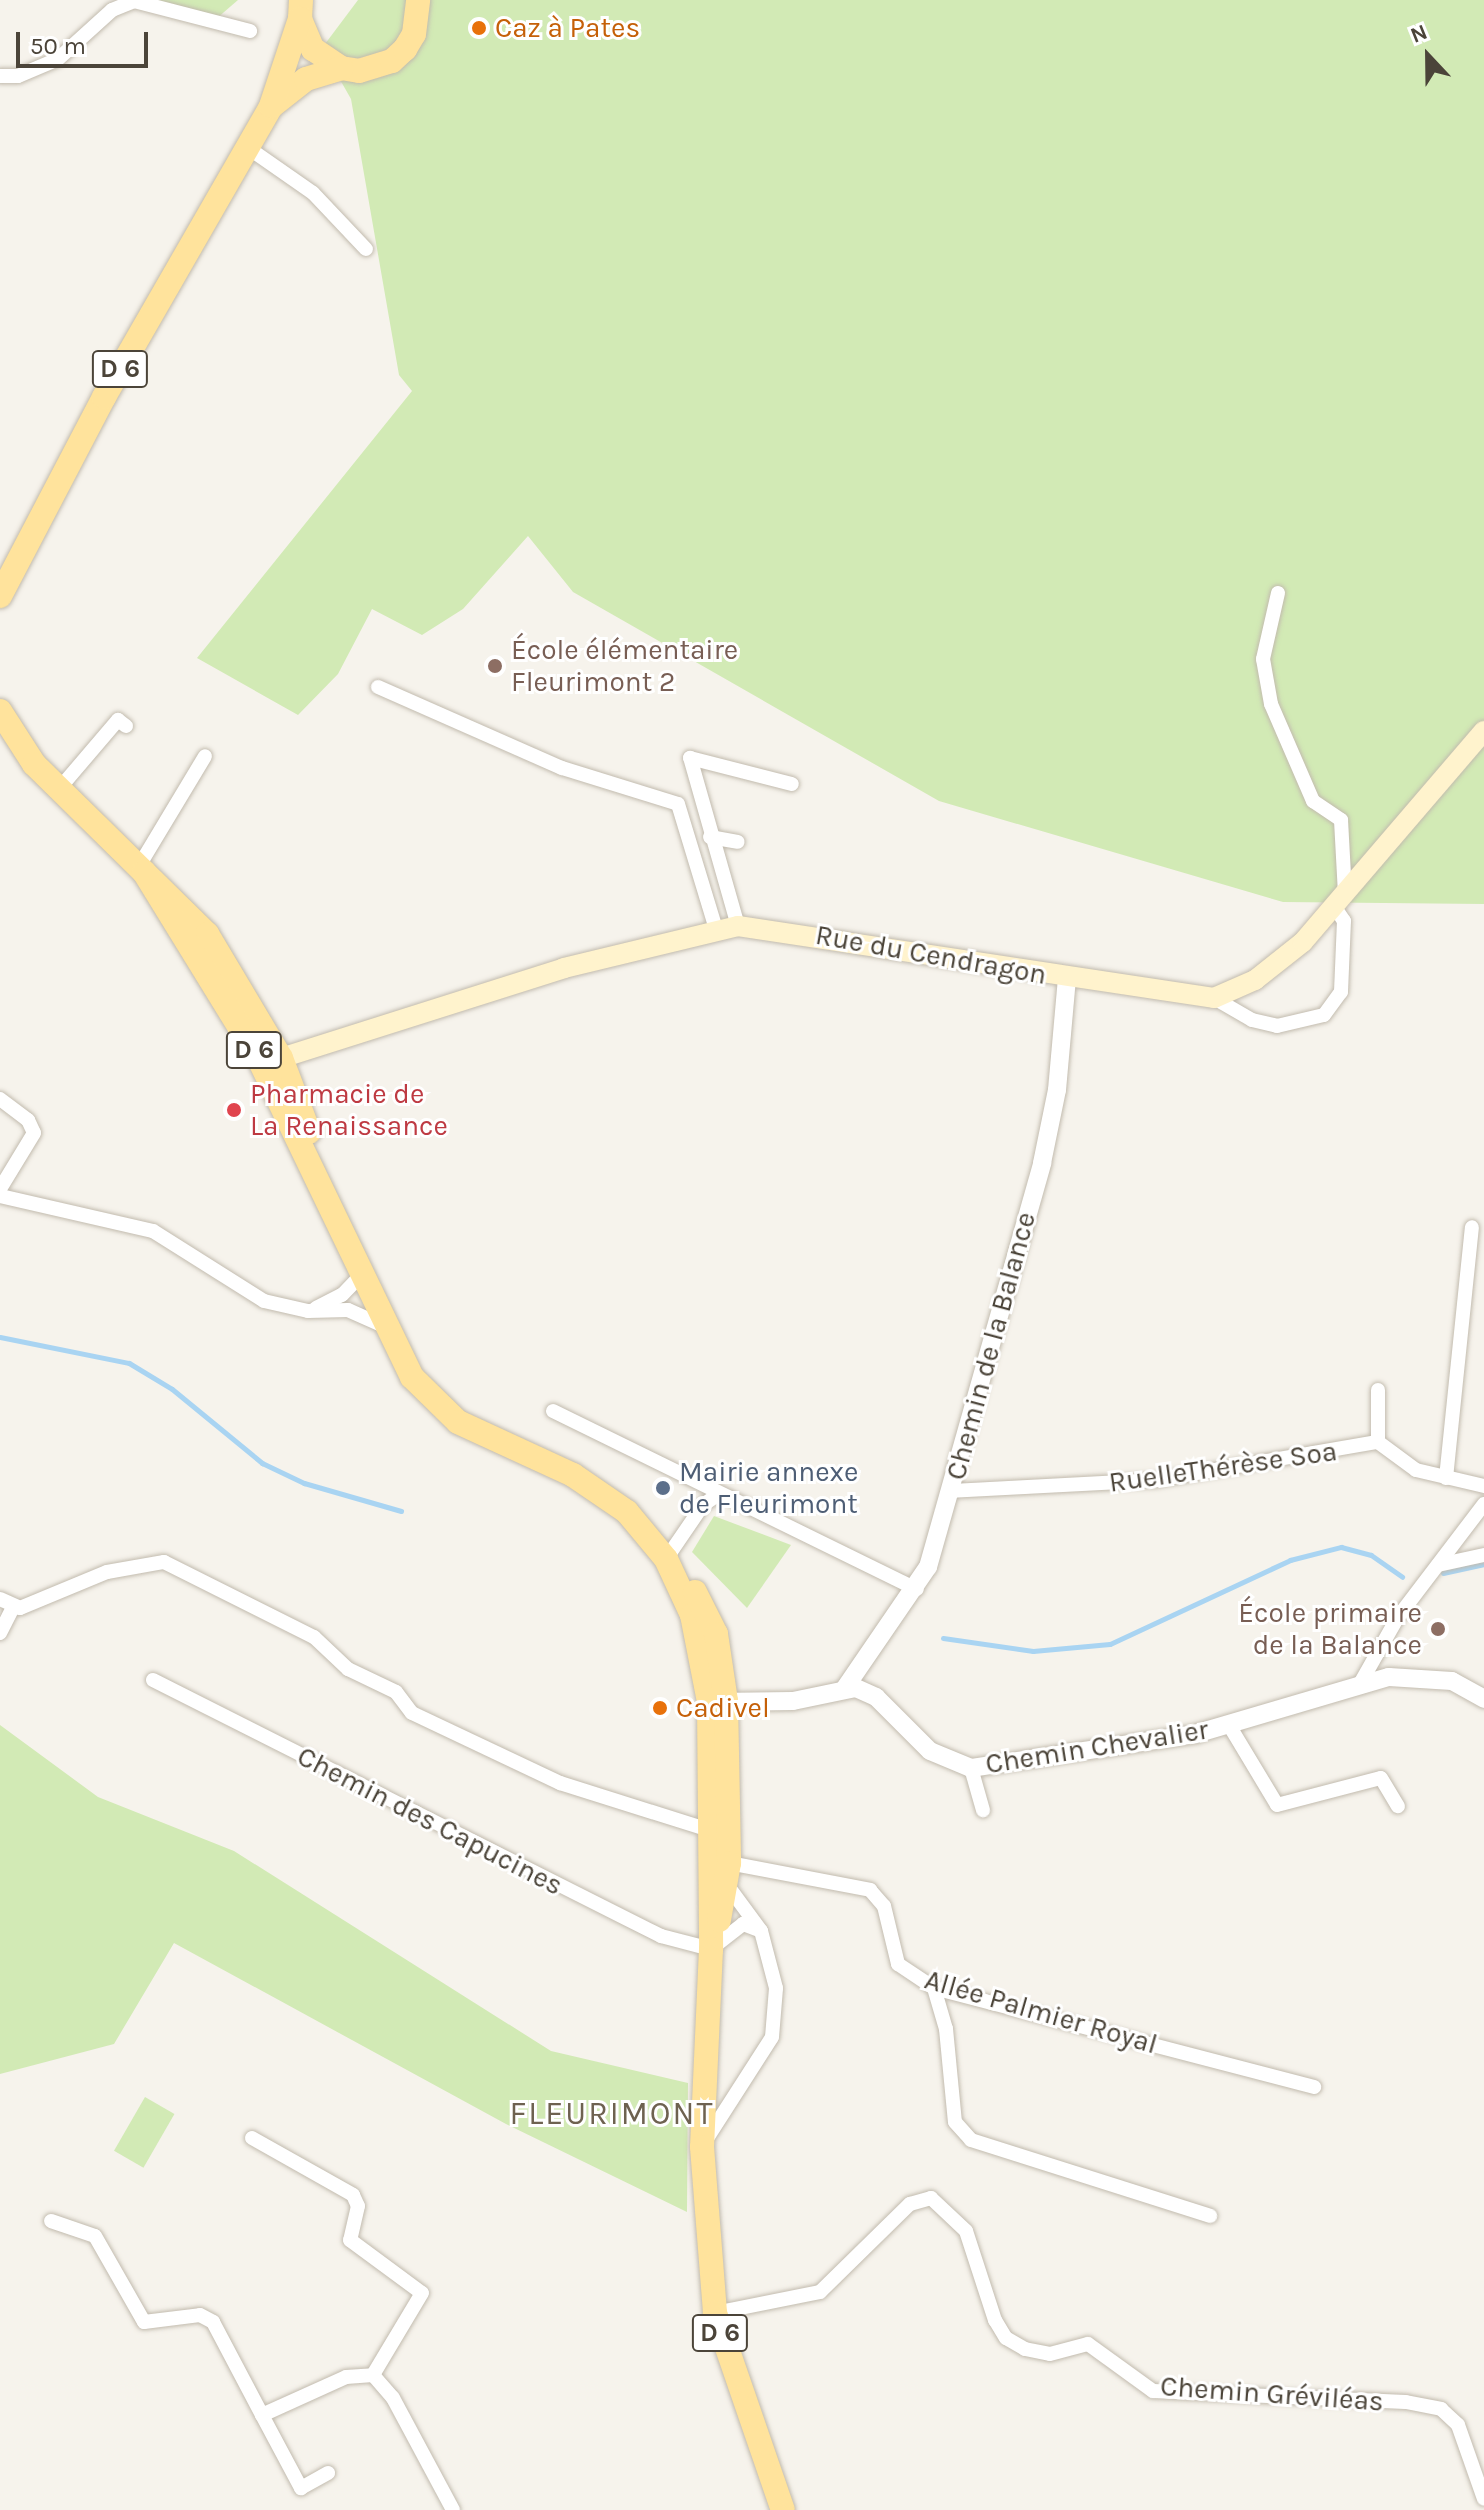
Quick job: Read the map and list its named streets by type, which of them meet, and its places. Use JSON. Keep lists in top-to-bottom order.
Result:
{
  "streets": {
    "main road": ["D 6", "Rue du Cendragon"],
    "street": [
      "Chemin de la Balance",
      "RuelleThérèse Soa",
      "Chemin Chevalier",
      "Chemin des Capucines",
      "Allée Palmier Royal",
      "Chemin Gréviléas"
    ]
  },
  "crossings": [
    ["D 6", "Rue du Cendragon"],
    ["D 6", "Chemin des Capucines"],
    ["D 6", "Allée Palmier Royal"],
    ["D 6", "Chemin Gréviléas"],
    ["Rue du Cendragon", "Chemin de la Balance"],
    ["Chemin de la Balance", "RuelleThérèse Soa"],
    ["Chemin de la Balance", "Chemin Chevalier"]
  ],
  "districts": ["FLEURIMONT"],
  "places": [
    "Caz à Pates",
    "École élémentaire Fleurimont 2",
    "Pharmacie de La Renaissance",
    "Mairie annexe de Fleurimont",
    "École primaire de la Balance",
    "Cadivel"
  ],
  "scale_bar": "50 m",
  "north": "top"
}
